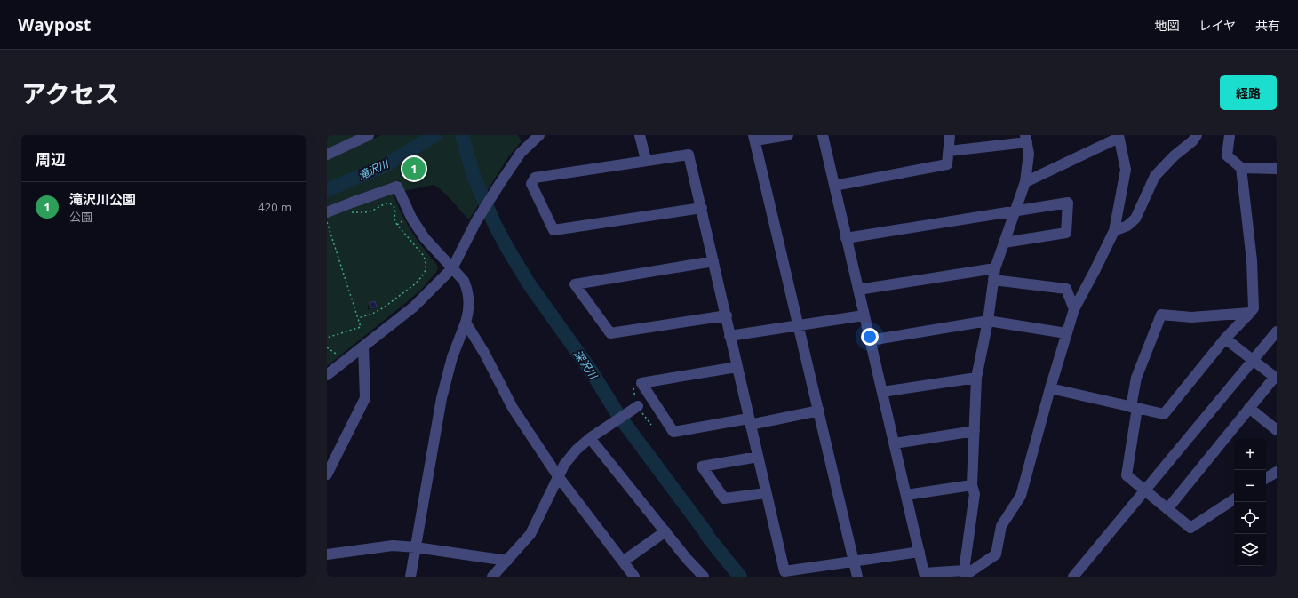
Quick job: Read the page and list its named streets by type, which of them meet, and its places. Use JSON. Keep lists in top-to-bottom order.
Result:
{
  "water": ["滝沢川", "深沢川"],
  "page": {
    "header": "Waypost",
    "nav": ["地図", "レイヤ", "共有"],
    "title": "アクセス",
    "buttons": "経路",
    "heading": "周辺",
    "pins": "1",
    "list": [
      {
        "mark": "1",
        "name": "滝沢川公園",
        "note": "公園",
        "value": "420 m"
      }
    ],
    "map_buttons": ["+", "−"]
  }
}
